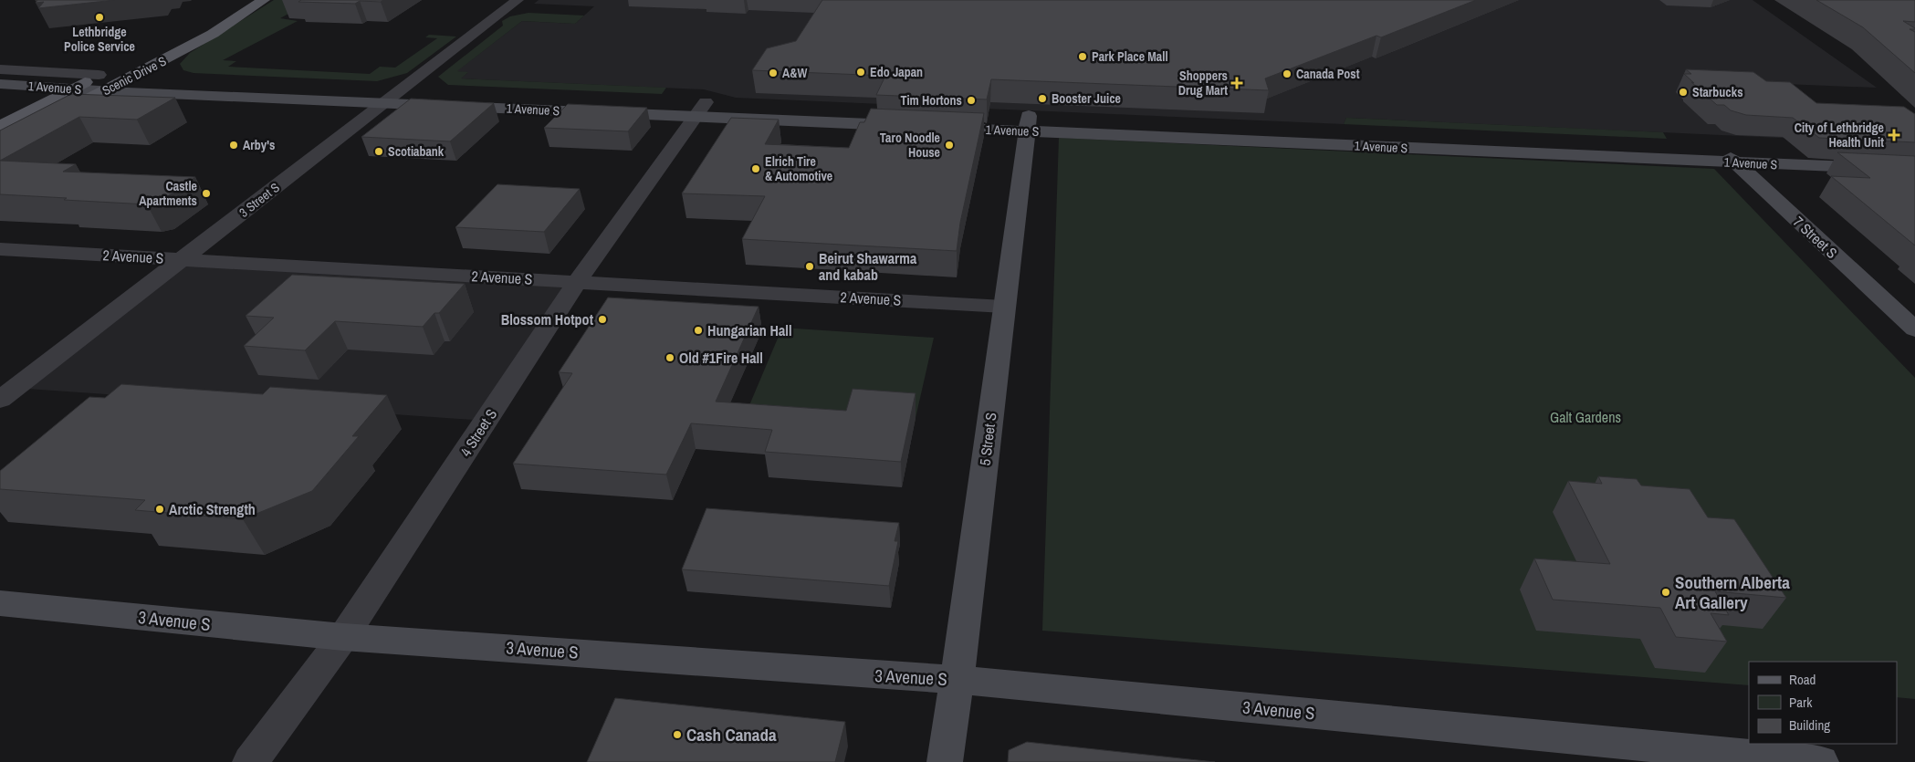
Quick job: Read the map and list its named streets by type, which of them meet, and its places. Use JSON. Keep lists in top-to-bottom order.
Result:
{
  "streets": {
    "main road": ["Scenic Drive S"],
    "street": [
      "1 Avenue S",
      "3 Street S",
      "7 Street S",
      "2 Avenue S",
      "4 Street S",
      "5 Street S",
      "3 Avenue S"
    ]
  },
  "crossings": [
    ["Scenic Drive S", "1 Avenue S"],
    ["1 Avenue S", "3 Street S"],
    ["1 Avenue S", "7 Street S"],
    ["1 Avenue S", "4 Street S"],
    ["1 Avenue S", "5 Street S"],
    ["3 Street S", "2 Avenue S"],
    ["2 Avenue S", "4 Street S"],
    ["2 Avenue S", "5 Street S"],
    ["4 Street S", "3 Avenue S"],
    ["5 Street S", "3 Avenue S"]
  ],
  "parks": ["Galt Gardens"],
  "places": {
    "other": [
      "Lethbridge Police Service",
      "Park Place Mall",
      "Edo Japan",
      "A&W",
      "Canada Post",
      "Starbucks",
      "Booster Juice",
      "Tim Hortons",
      "Arby's",
      "Taro Noodle House",
      "Scotiabank",
      "Elrich Tire & Automotive",
      "Castle Apartments",
      "Beirut Shawarma and kabab",
      "Blossom Hotpot",
      "Hungarian Hall",
      "Old #1Fire Hall",
      "Arctic Strength",
      "Southern Alberta Art Gallery",
      "Cash Canada"
    ],
    "health": ["Shoppers Drug Mart", "City of Lethbridge Health Unit"]
  },
  "legend": ["Road", "Park", "Building"]
}
